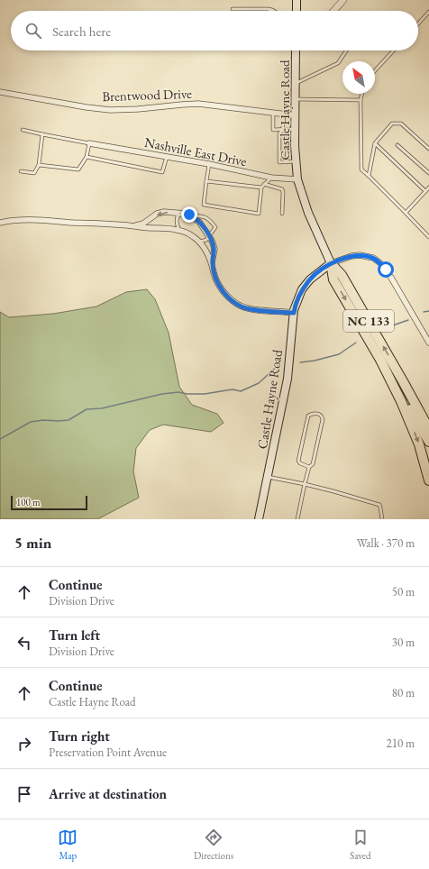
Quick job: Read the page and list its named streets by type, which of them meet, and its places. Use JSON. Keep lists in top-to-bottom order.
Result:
{
  "streets": {
    "highway": ["NC 133"],
    "main road": ["Castle Hayne Road"],
    "street": ["Brentwood Drive", "Nashville East Drive"]
  },
  "crossings": [
    ["Brentwood Drive", "Castle Hayne Road"],
    ["Castle Hayne Road", "Nashville East Drive"],
    ["Castle Hayne Road", "NC 133"]
  ],
  "scale_bar": "100 m",
  "north": "top left",
  "page": {
    "search": "Search here",
    "scale": "100 m",
    "heading": ["5 min", "Walk · 370 m"],
    "list": [
      ["Continue", "Division Drive", "50 m"],
      ["Turn left", "Division Drive", "30 m"],
      ["Continue", "Castle Hayne Road", "80 m"],
      ["Turn right", "Preservation Point Avenue", "210 m"],
      "Arrive at destination"
    ],
    "nav": ["Map", "Directions", "Saved"]
  }
}
